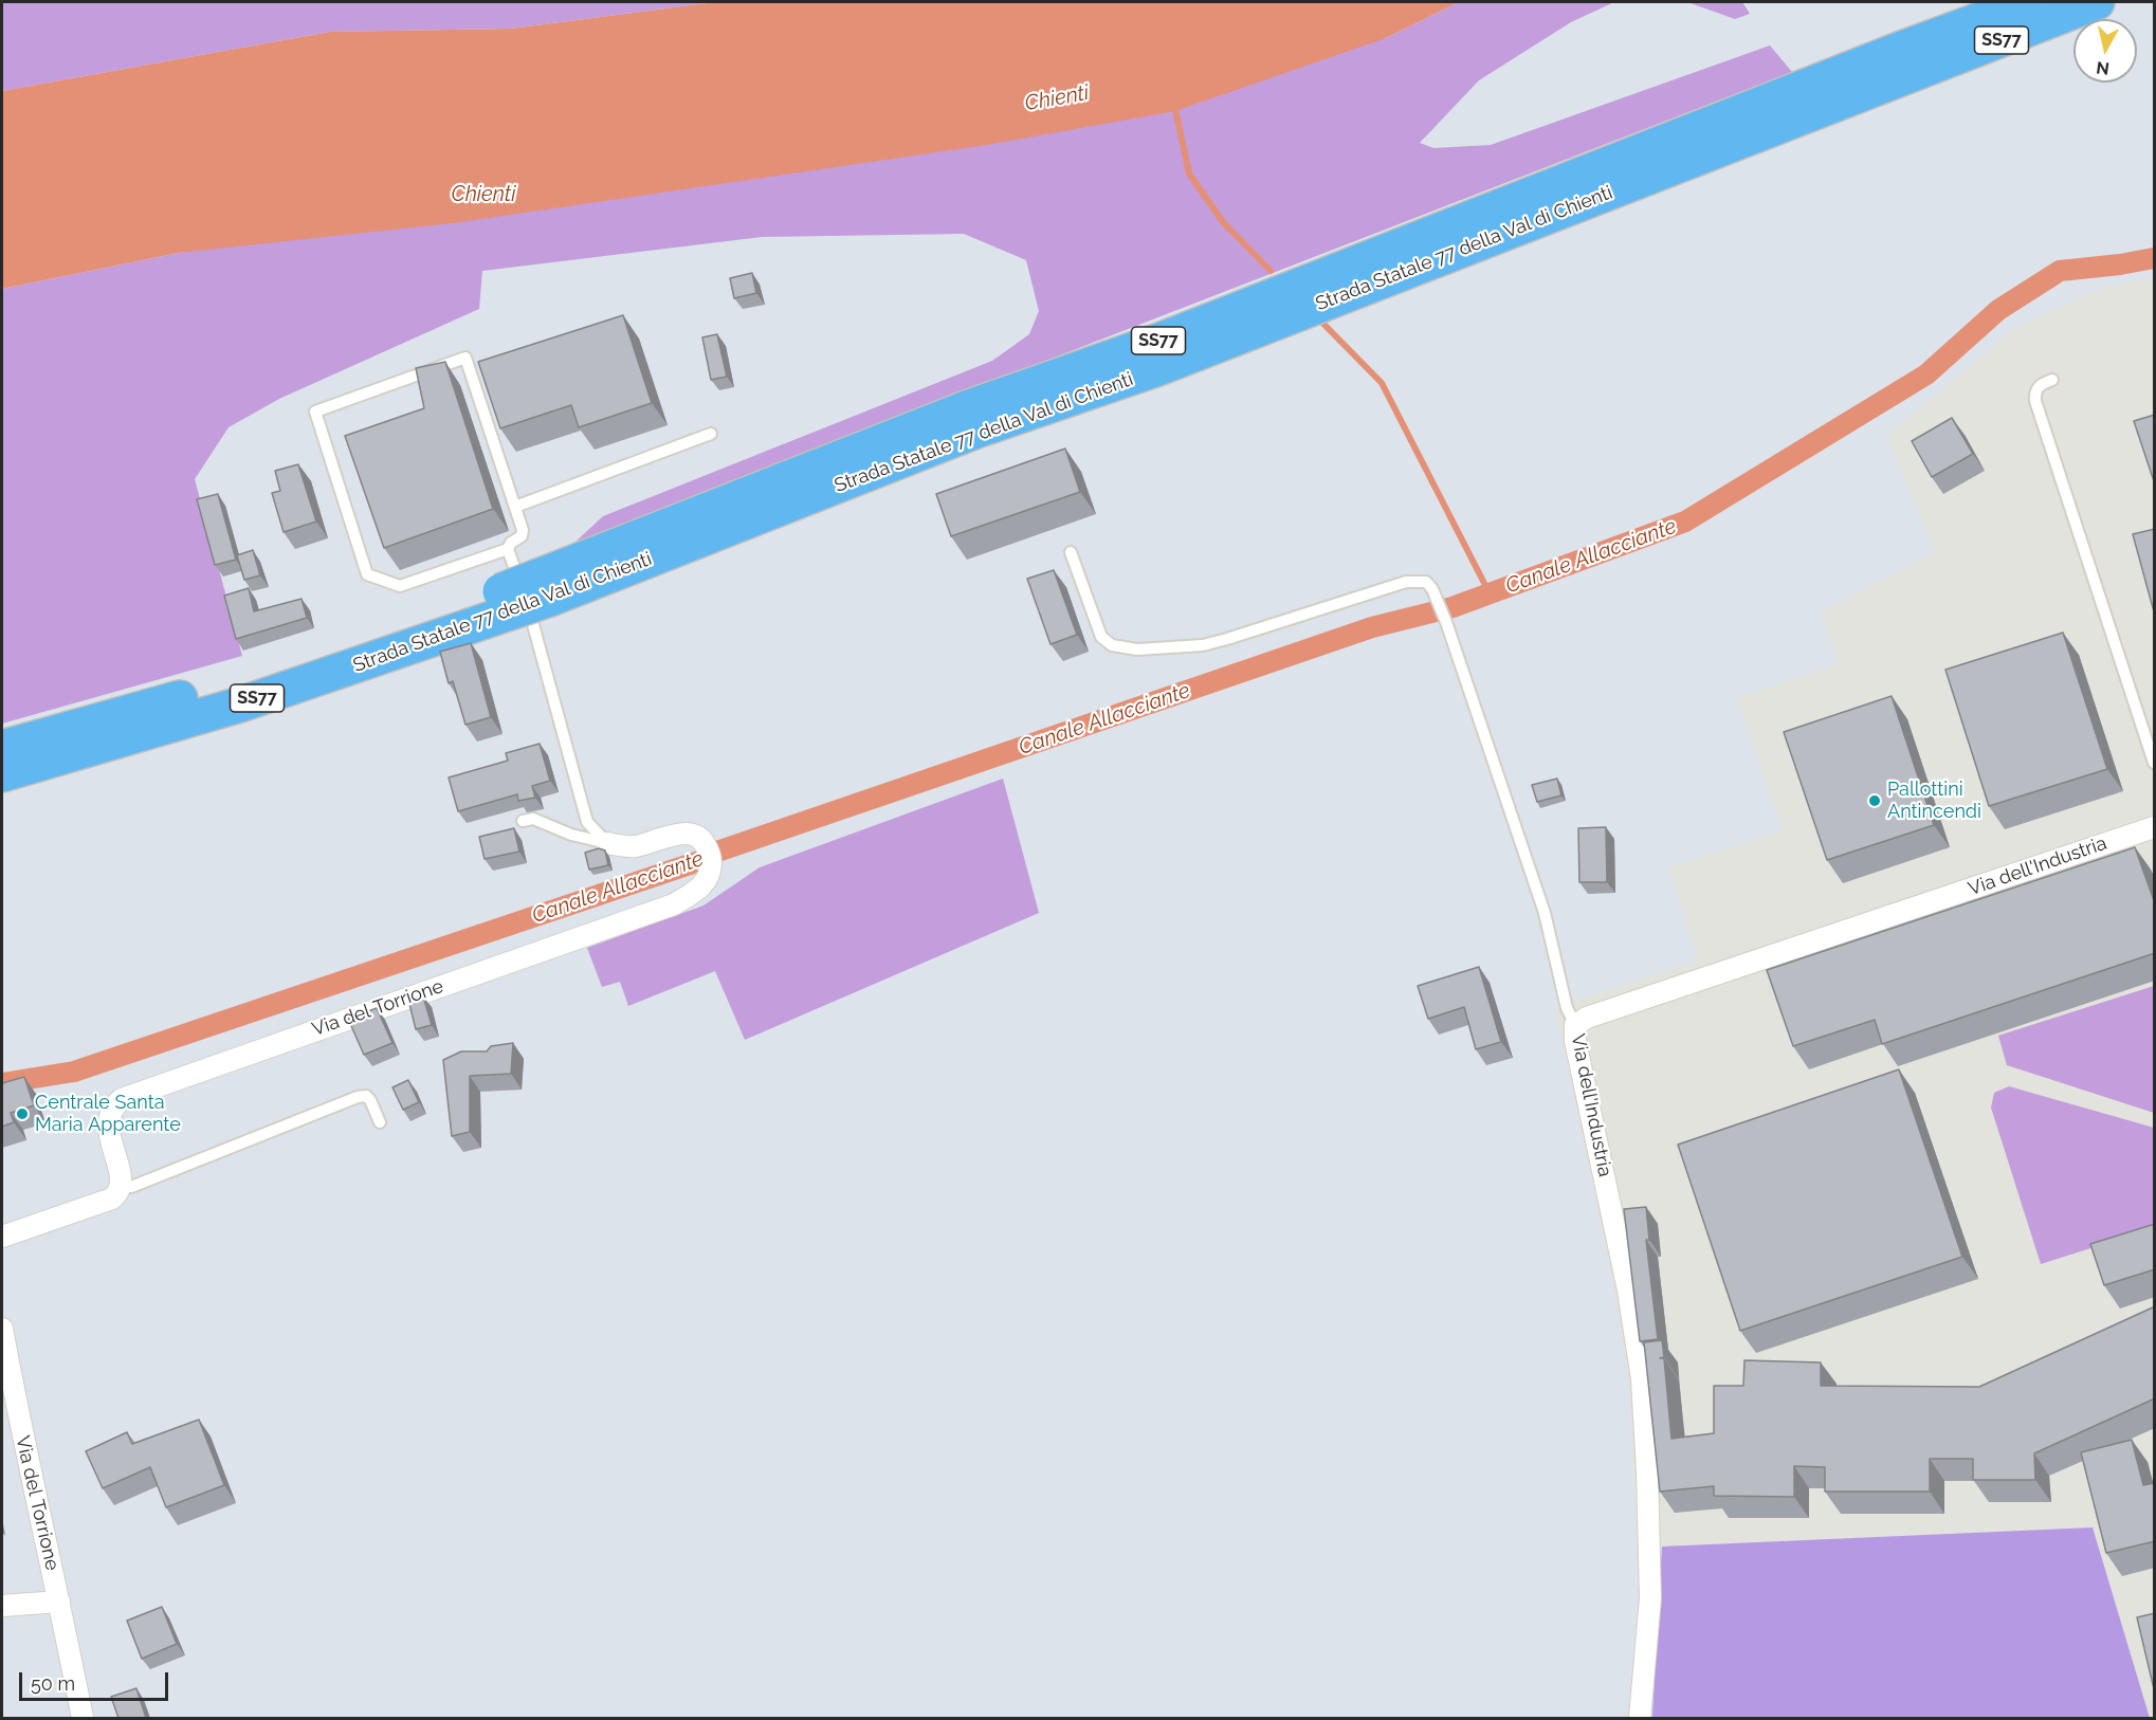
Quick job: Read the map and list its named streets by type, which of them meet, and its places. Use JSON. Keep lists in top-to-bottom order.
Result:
{
  "streets": {
    "highway": ["SS77", "Strada Statale 77 della Val di Chienti"],
    "street": ["Via dell'Industria", "Via del Torrione"]
  },
  "water": ["Chienti", "Canale Allacciante"],
  "places": ["Pallottini Antincendi", "Centrale Santa Maria Apparente"],
  "scale_bar": "50 m",
  "north": "bottom"
}
